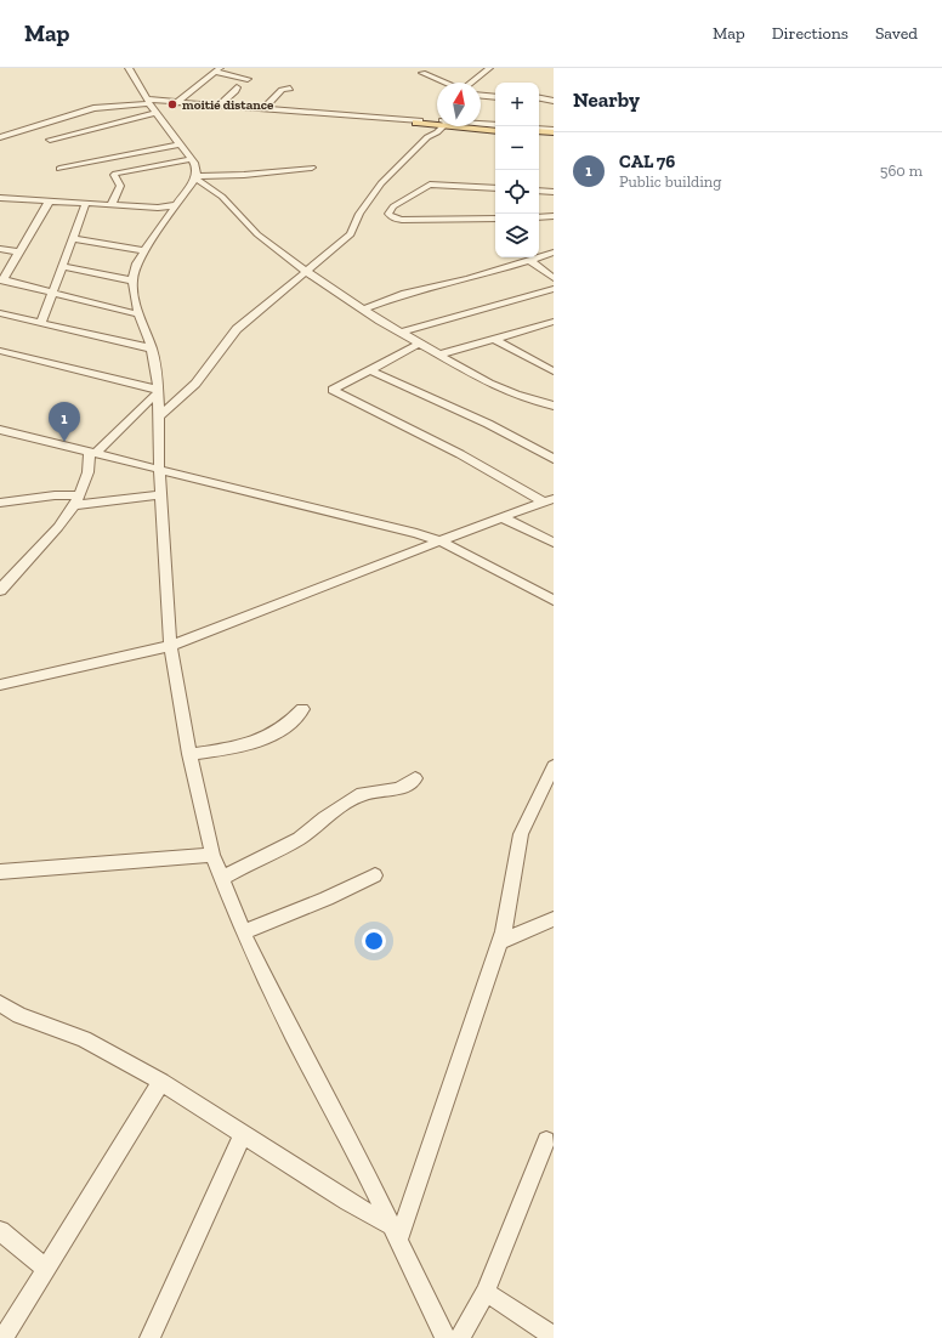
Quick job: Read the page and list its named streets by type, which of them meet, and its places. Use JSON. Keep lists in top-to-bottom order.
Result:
{
  "places": ["moitié distance"],
  "north": "top",
  "page": {
    "header": "Map",
    "nav": ["Map", "Directions", "Saved"],
    "heading": "Nearby",
    "map_buttons": ["+", "−"],
    "list": [
      {
        "mark": "1",
        "name": "CAL 76",
        "note": "Public building",
        "value": "560 m"
      }
    ],
    "pins": "1"
  }
}
